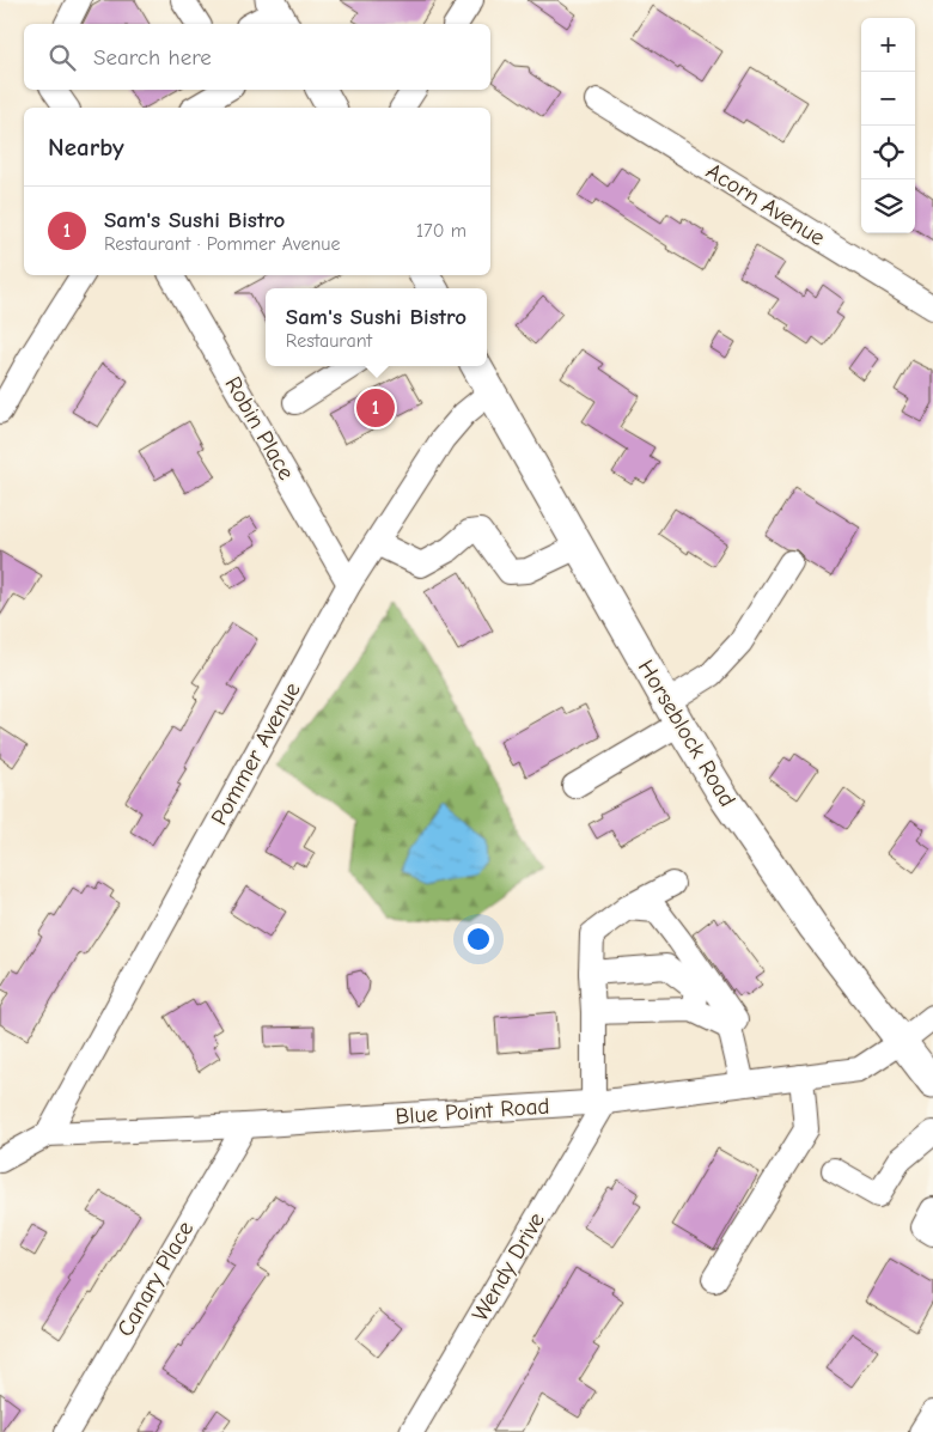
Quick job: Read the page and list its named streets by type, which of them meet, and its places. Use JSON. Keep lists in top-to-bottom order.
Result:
{
  "streets": {
    "main road": ["Horseblock Road"],
    "street": [
      "Acorn Avenue",
      "Robin Place",
      "Pommer Avenue",
      "Blue Point Road",
      "Wendy Drive",
      "Canary Place"
    ]
  },
  "crossings": [
    ["Robin Place", "Pommer Avenue"],
    ["Horseblock Road", "Pommer Avenue"],
    ["Horseblock Road", "Blue Point Road"],
    ["Pommer Avenue", "Blue Point Road"],
    ["Blue Point Road", "Wendy Drive"],
    ["Blue Point Road", "Canary Place"]
  ],
  "page": {
    "map_buttons": ["+", "−"],
    "search": "Search here",
    "heading": "Nearby",
    "list": [
      {
        "mark": "1",
        "name": "Sam's Sushi Bistro",
        "note": "Restaurant · Pommer Avenue",
        "value": "170 m"
      }
    ],
    "popup": ["Sam's Sushi Bistro", "Restaurant"],
    "pins": "1"
  }
}
